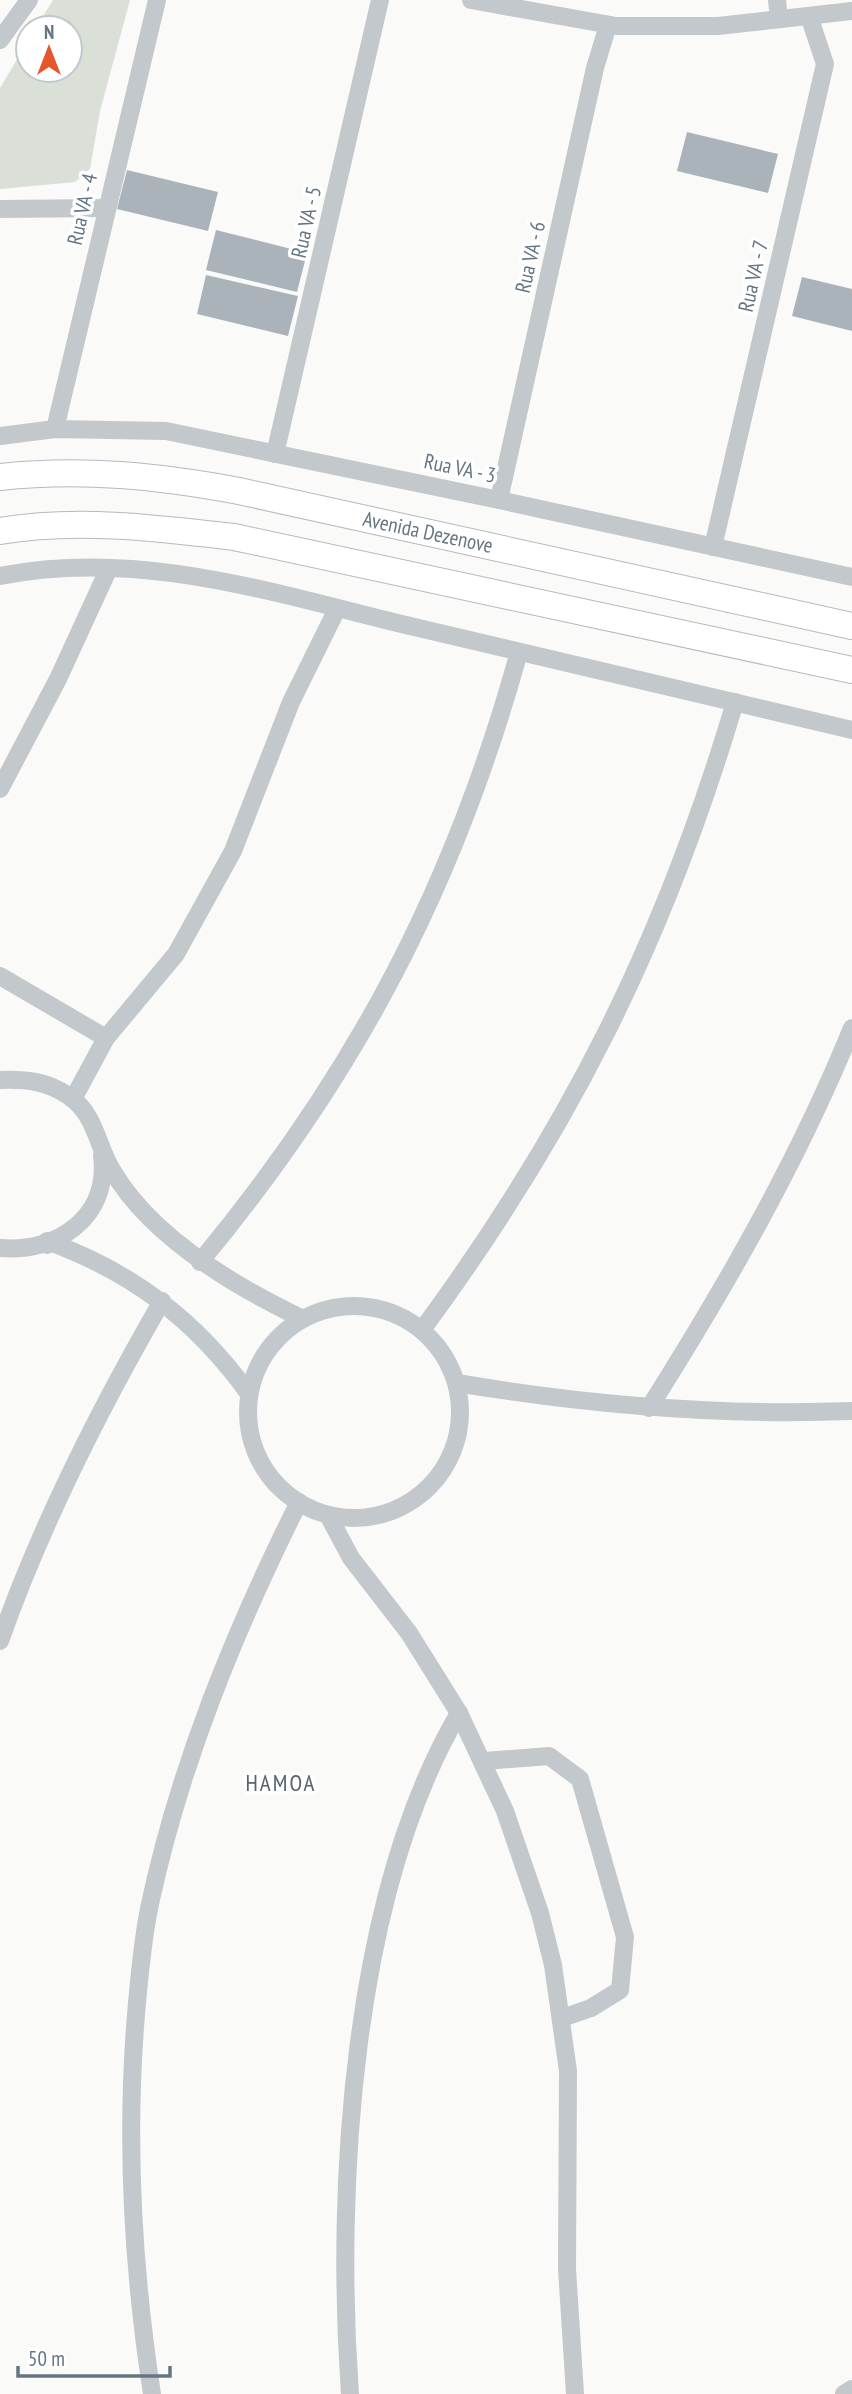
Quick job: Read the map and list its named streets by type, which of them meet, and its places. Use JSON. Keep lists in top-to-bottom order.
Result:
{
  "streets": {
    "street": [
      "Rua VA - 4",
      "Rua VA - 5",
      "Rua VA - 6",
      "Rua VA - 7",
      "Rua VA - 3",
      "Avenida Dezenove"
    ]
  },
  "crossings": [
    ["Rua VA - 4", "Rua VA - 3"],
    ["Rua VA - 5", "Rua VA - 3"],
    ["Rua VA - 6", "Rua VA - 3"],
    ["Rua VA - 7", "Rua VA - 3"]
  ],
  "districts": ["HAMOA"],
  "scale_bar": "50 m",
  "north": "top"
}
